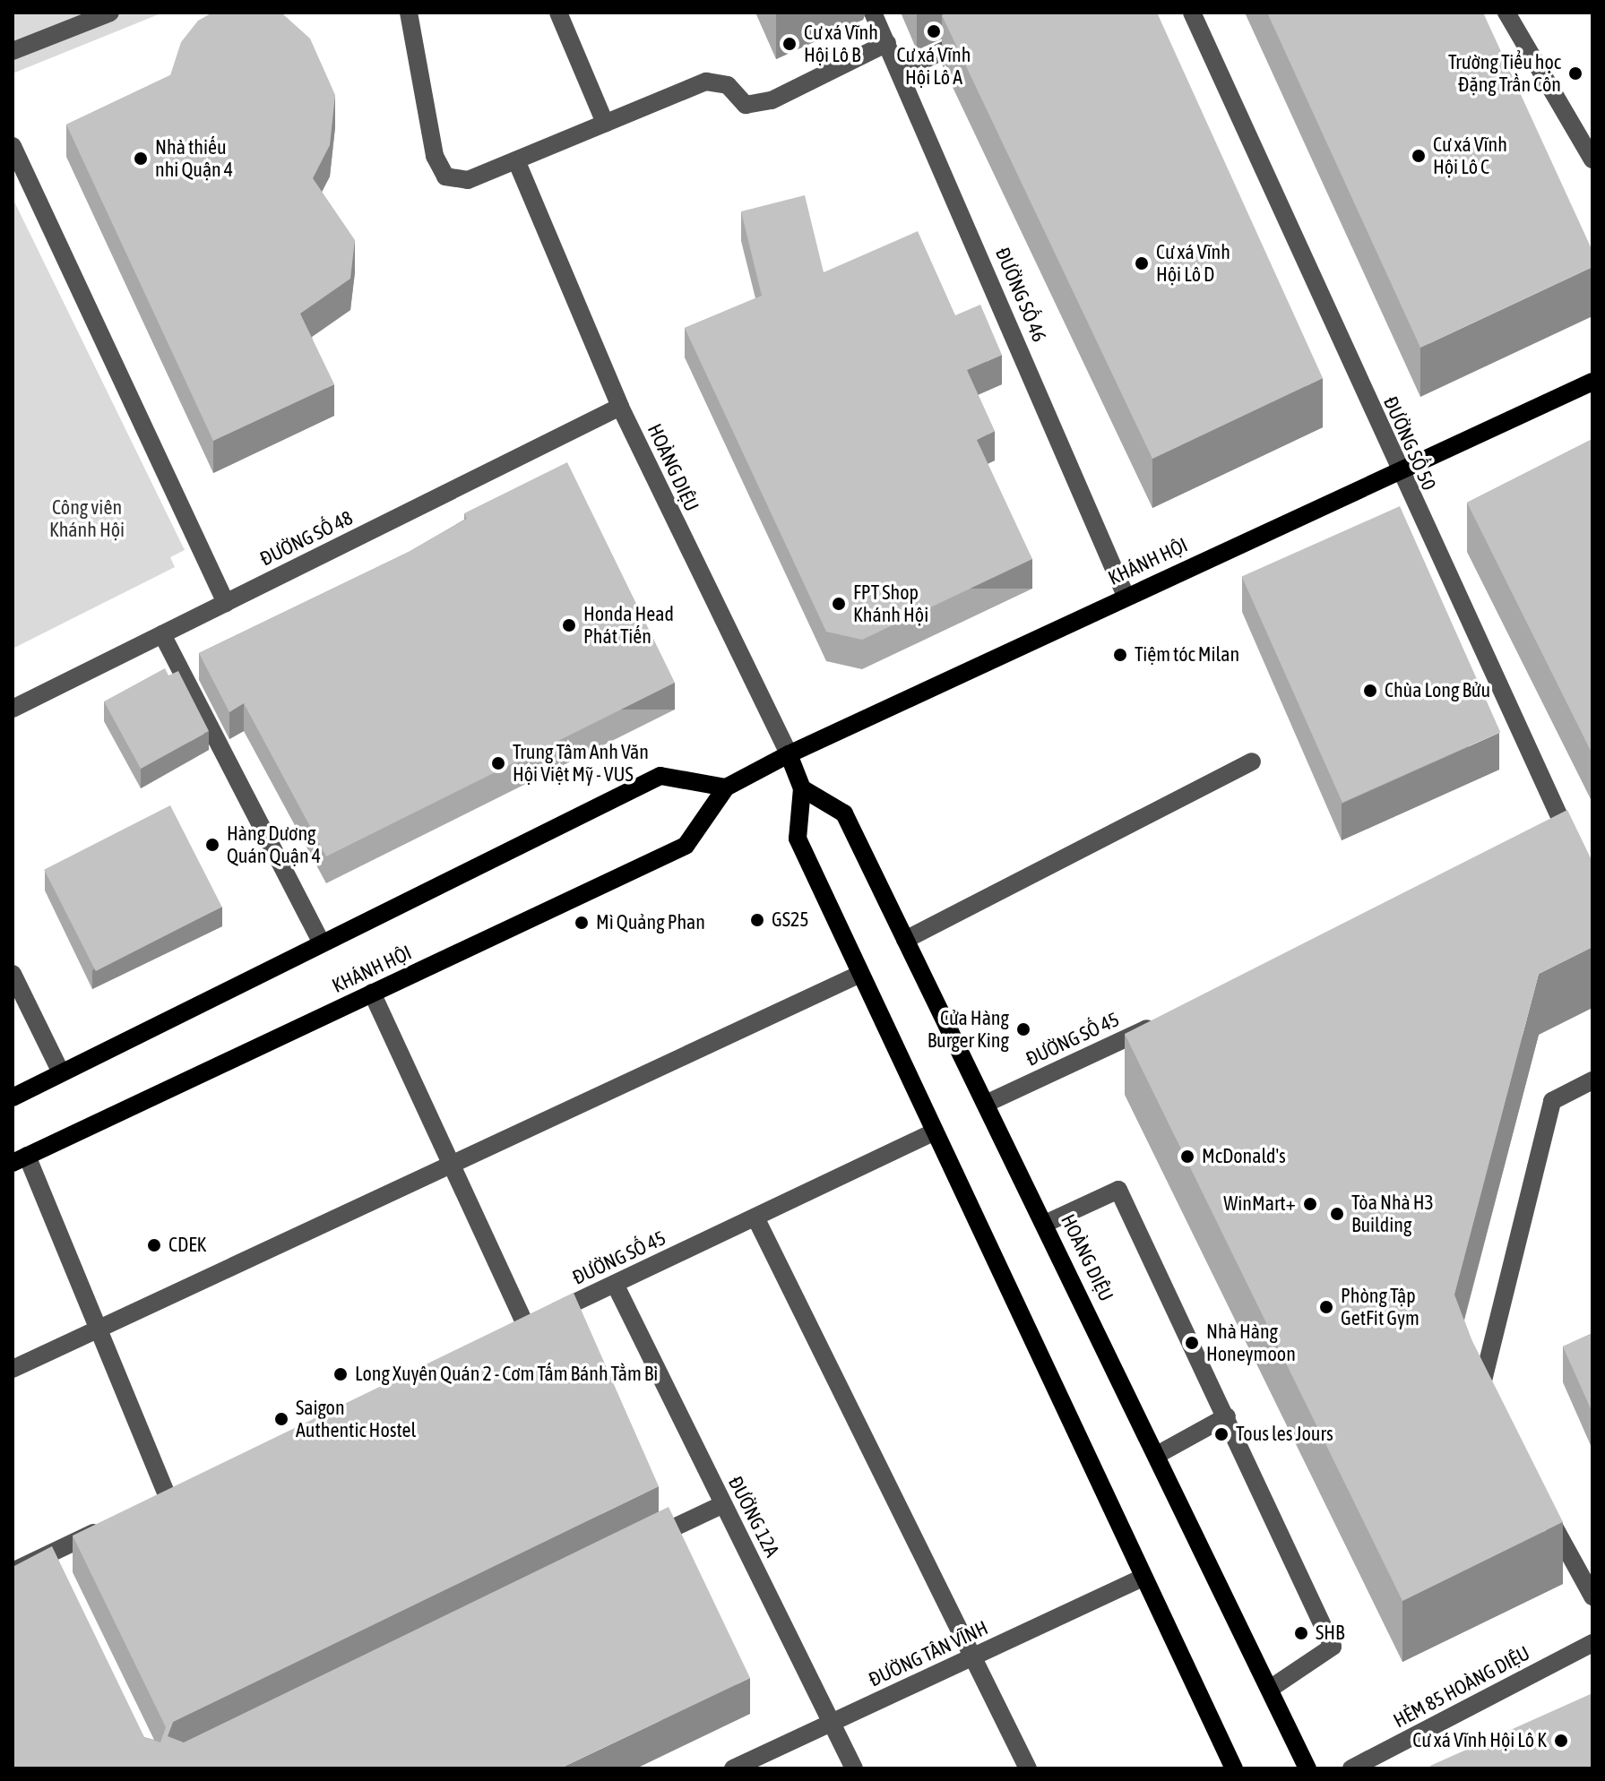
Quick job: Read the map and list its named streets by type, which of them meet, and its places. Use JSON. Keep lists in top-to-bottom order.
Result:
{
  "streets": {
    "main road": ["HOÀNG DIỆU", "KHÁNH HỘI"],
    "street": [
      "ĐƯỜNG SỐ 46",
      "ĐƯỜNG SỐ 50",
      "ĐƯỜNG SỐ 48",
      "ĐƯỜNG SỐ 45",
      "ĐƯỜNG 12A",
      "ĐƯỜNG TÂN VĨNH",
      "HẺM 85 HOÀNG DIỆU"
    ]
  },
  "crossings": [
    ["ĐƯỜNG SỐ 46", "KHÁNH HỘI"],
    ["ĐƯỜNG SỐ 50", "KHÁNH HỘI"],
    ["HOÀNG DIỆU", "ĐƯỜNG SỐ 48"],
    ["HOÀNG DIỆU", "KHÁNH HỘI"],
    ["HOÀNG DIỆU", "ĐƯỜNG SỐ 45"],
    ["HOÀNG DIỆU", "ĐƯỜNG TÂN VĨNH"],
    ["ĐƯỜNG SỐ 45", "ĐƯỜNG 12A"],
    ["ĐƯỜNG 12A", "ĐƯỜNG TÂN VĨNH"]
  ],
  "parks": ["Công viên Khánh Hội"],
  "places": [
    "Cư xá Vĩnh Hội Lô A",
    "Cư xá Vĩnh Hội Lô B",
    "Trường Tiểu học Đặng Trần Côn",
    "Cư xá Vĩnh Hội Lô C",
    "Nhà thiếu nhi Quận 4",
    "Cư xá Vĩnh Hội Lô D",
    "FPT Shop Khánh Hội",
    "Honda Head Phát Tiến",
    "Tiệm tóc Milan",
    "Chùa Long Bửu",
    "Trung Tâm Anh Văn Hội Việt Mỹ - VUS",
    "Hàng Dương Quán Quận 4",
    "GS25",
    "Mì Quảng Phan",
    "Cửa Hàng Burger King",
    "McDonald's",
    "WinMart+",
    "Tòa Nhà H3 Building",
    "CDEK",
    "Phòng Tập GetFit Gym",
    "Nhà Hàng Honeymoon",
    "Long Xuyên Quán 2 - Cơm Tấm Bánh Tằm Bì",
    "Saigon Authentic Hostel",
    "Tous les Jours",
    "SHB",
    "Cư xá Vĩnh Hội Lô K"
  ]
}
